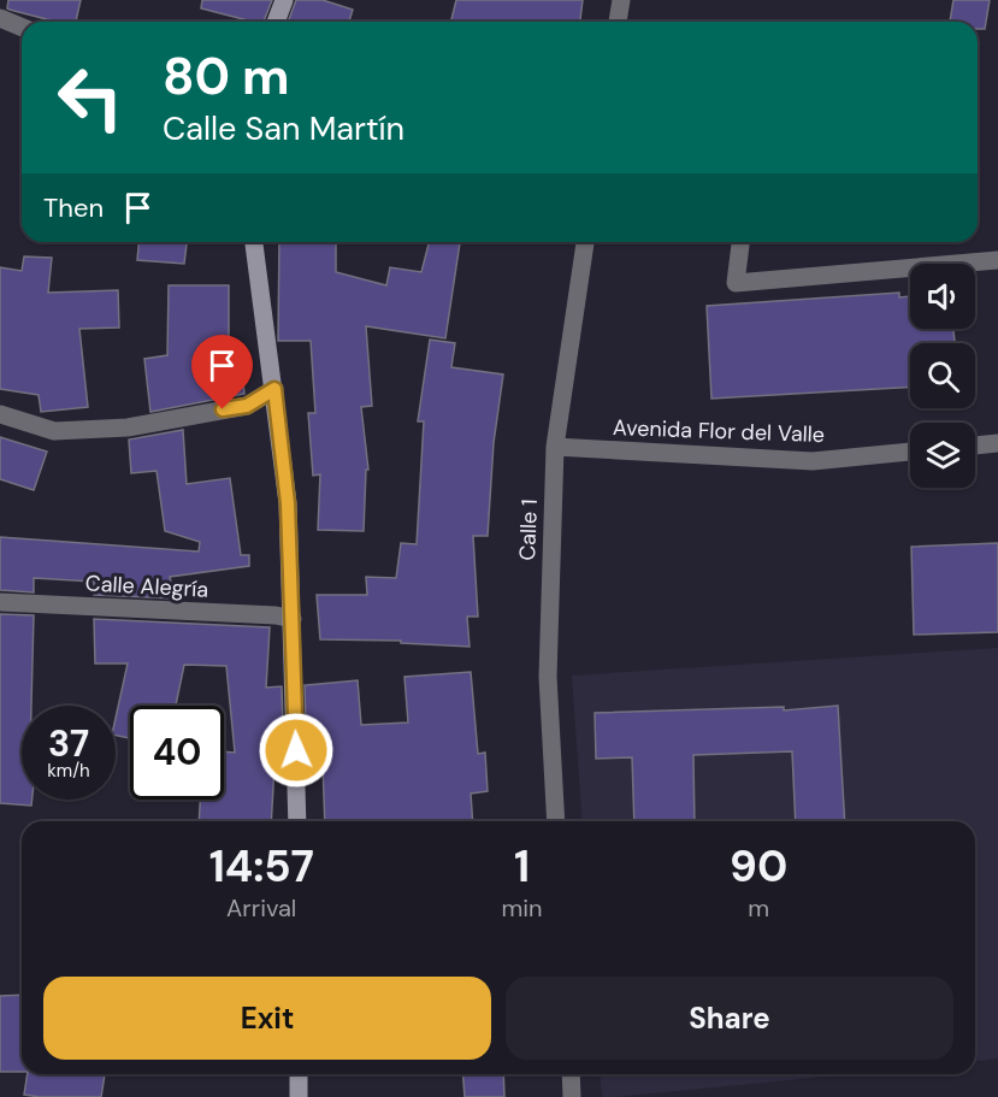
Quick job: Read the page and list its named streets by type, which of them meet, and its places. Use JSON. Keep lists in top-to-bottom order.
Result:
{
  "streets": {
    "street": ["Avenida Flor del Valle", "Calle 1", "Calle Alegría"]
  },
  "crossings": [
    ["Avenida Flor del Valle", "Calle 1"]
  ],
  "page": {
    "turn": ["80 m", "Calle San Martín"],
    "then": "Then",
    "speed": "37 km/h",
    "limit": "40",
    "eta": [
      "14:57",
      "Arrival",
      "1",
      "min",
      "90",
      "m"
    ],
    "buttons": ["Exit", "Share"]
  }
}
